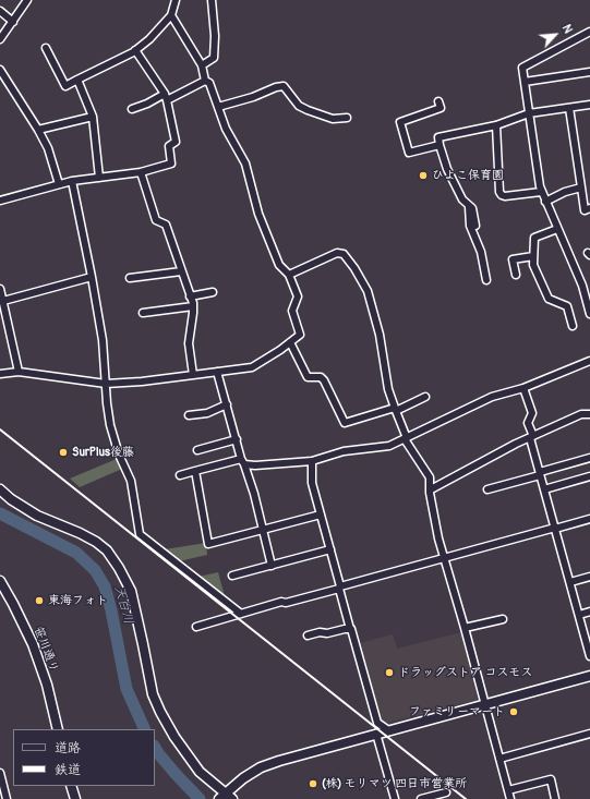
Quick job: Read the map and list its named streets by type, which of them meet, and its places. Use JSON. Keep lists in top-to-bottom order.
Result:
{
  "streets": {
    "street": ["笹川通り"]
  },
  "water": ["天白川"],
  "places": [
    "ひよこ保育園",
    "SurPlus後藤",
    "東海フォト",
    "ドラッグストア コスモス",
    "ファミリーマート",
    "(株) モリマツ 四日市営業所"
  ],
  "legend": ["道路", "鉄道"],
  "north": "top right"
}
